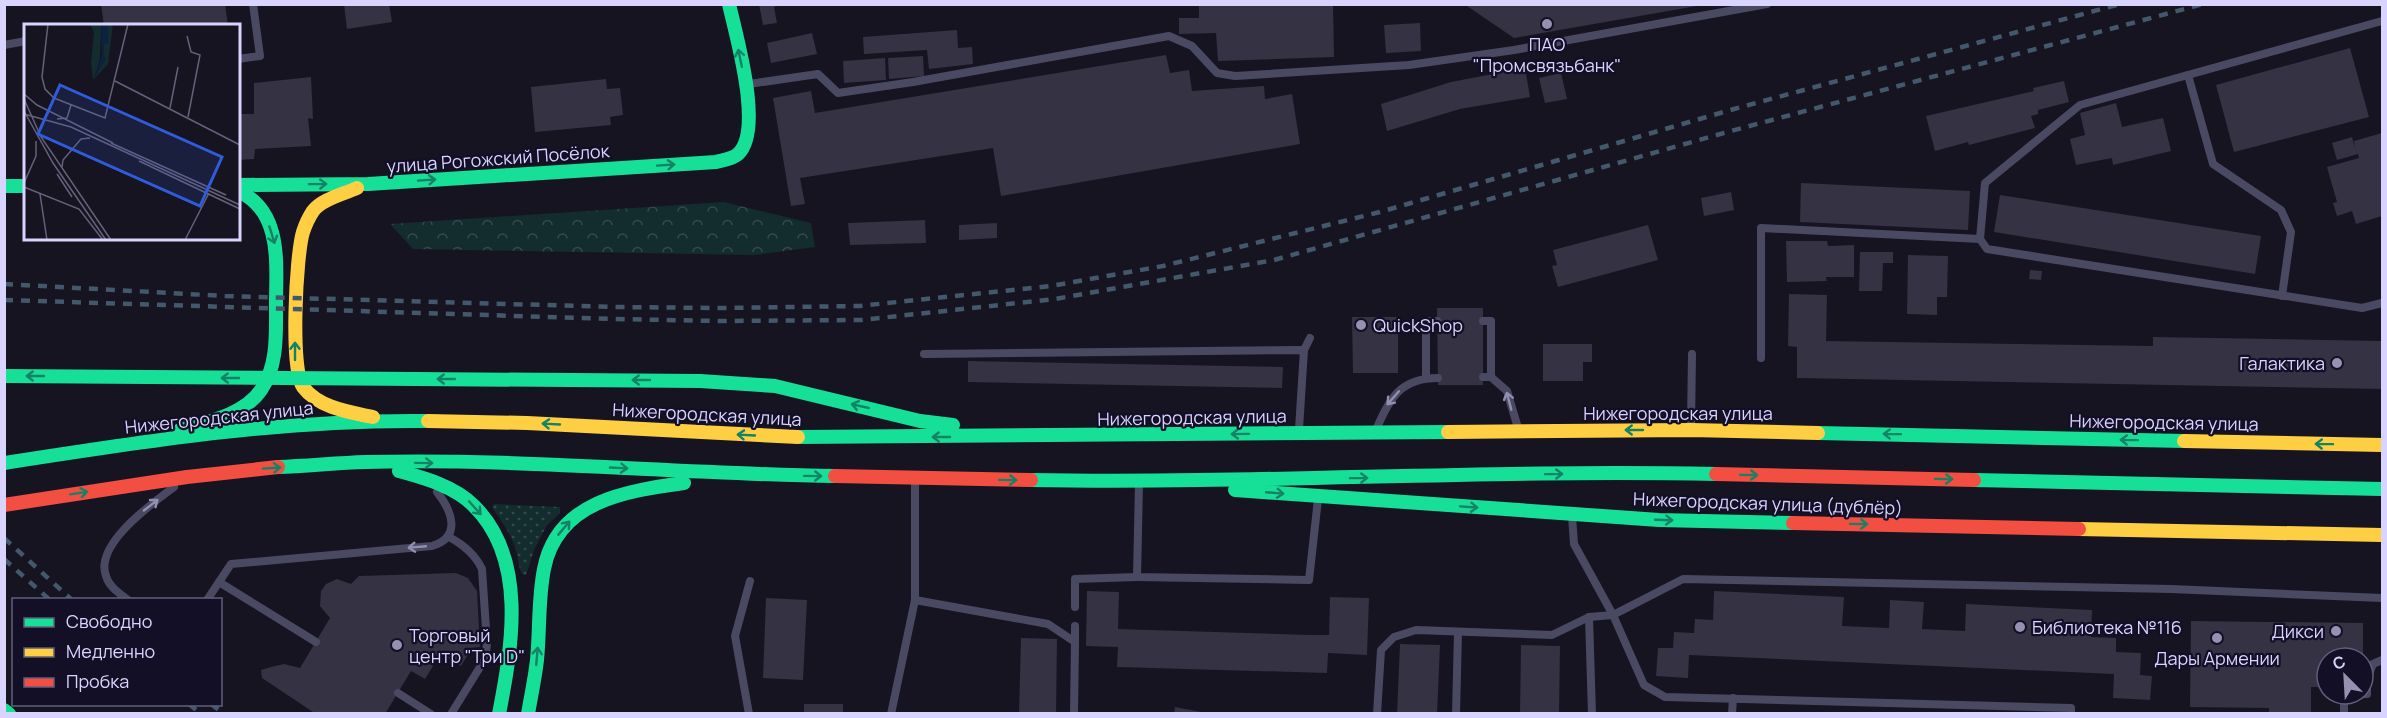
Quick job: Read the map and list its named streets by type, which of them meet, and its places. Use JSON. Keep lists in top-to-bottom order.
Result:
{
  "streets": {
    "main road": ["улица Рогожский Посёлок", "Нижегородская улица", "Нижегородская улица (дублёр)"]
  },
  "one_way": ["улица Рогожский Посёлок"],
  "places": [
    "ПАО \"Промсвязьбанк\"",
    "QuickShop",
    "Галактика",
    "Библиотека №116",
    "Дикси",
    "Дары Армении",
    "Торговый центр \"Три D\""
  ],
  "legend": ["Свободно", "Медленно", "Пробка"],
  "north": "top left"
}
